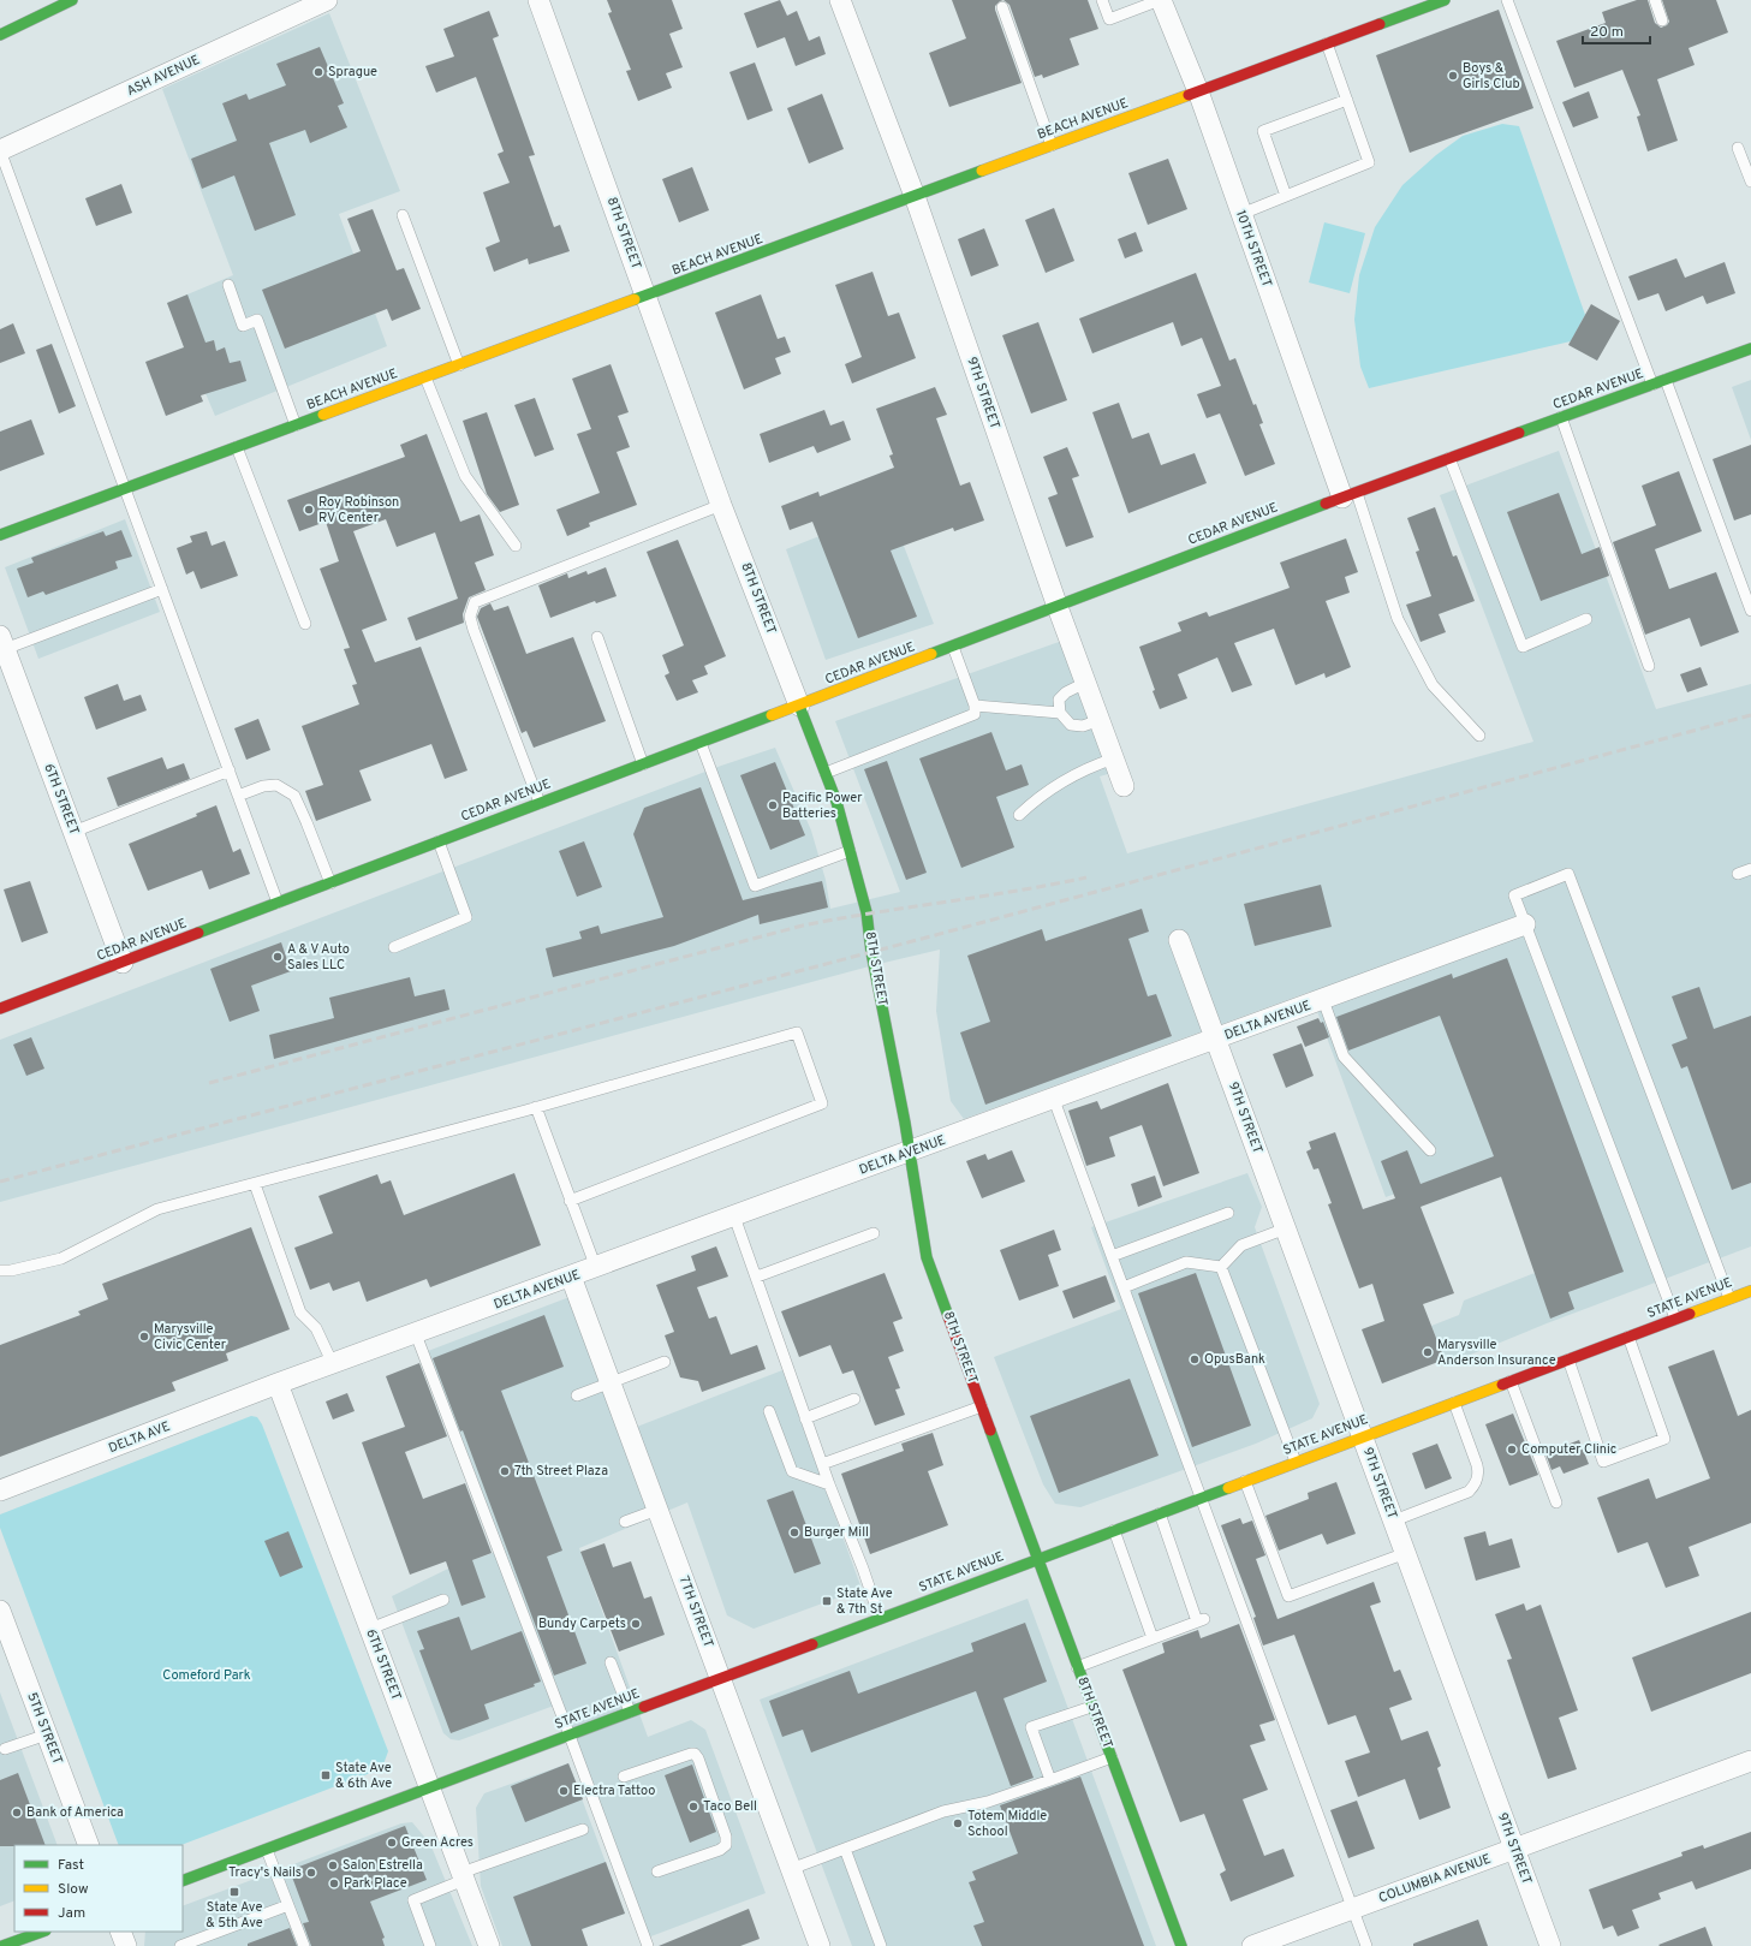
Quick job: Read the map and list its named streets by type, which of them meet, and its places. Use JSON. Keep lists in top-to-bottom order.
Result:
{
  "streets": {
    "main road": [
      "BEACH AVENUE",
      "8TH STREET",
      "CEDAR AVENUE",
      "STATE AVENUE"
    ],
    "street": [
      "ASH AVENUE",
      "10TH STREET",
      "9TH STREET",
      "6TH STREET",
      "DELTA AVENUE",
      "DELTA AVE",
      "7TH STREET",
      "5TH STREET",
      "COLUMBIA AVENUE"
    ]
  },
  "crossings": [
    ["BEACH AVENUE", "8TH STREET"],
    ["BEACH AVENUE", "10TH STREET"],
    ["BEACH AVENUE", "9TH STREET"],
    ["8TH STREET", "CEDAR AVENUE"],
    ["8TH STREET", "DELTA AVENUE"],
    ["8TH STREET", "STATE AVENUE"],
    ["10TH STREET", "CEDAR AVENUE"],
    ["CEDAR AVENUE", "9TH STREET"],
    ["CEDAR AVENUE", "6TH STREET"],
    ["9TH STREET", "DELTA AVENUE"],
    ["9TH STREET", "STATE AVENUE"],
    ["9TH STREET", "COLUMBIA AVENUE"],
    ["6TH STREET", "DELTA AVENUE"],
    ["6TH STREET", "STATE AVENUE"],
    ["6TH STREET", "DELTA AVE"],
    ["DELTA AVENUE", "DELTA AVE"],
    ["DELTA AVENUE", "7TH STREET"],
    ["STATE AVENUE", "7TH STREET"]
  ],
  "parks": ["Comeford Park"],
  "places": {
    "other": [
      "Sprague",
      "Boys & Girls Club",
      "Roy Robinson RV Center",
      "Pacific Power Batteries",
      "A & V Auto Sales LLC",
      "Marysville Civic Center",
      "Marysville Anderson Insurance",
      "OpusBank",
      "Computer Clinic",
      "7th Street Plaza",
      "Burger Mill",
      "Bundy Carpets",
      "Electra Tattoo",
      "Taco Bell",
      "Bank of America",
      "Totem Middle School",
      "Green Acres",
      "Salon Estrella",
      "Tracy's Nails",
      "Park Place"
    ],
    "transit": ["State Ave & 7th St", "State Ave & 6th Ave", "State Ave & 5th Ave"]
  },
  "legend": ["Fast", "Slow", "Jam"],
  "scale_bar": "20 m"
}
